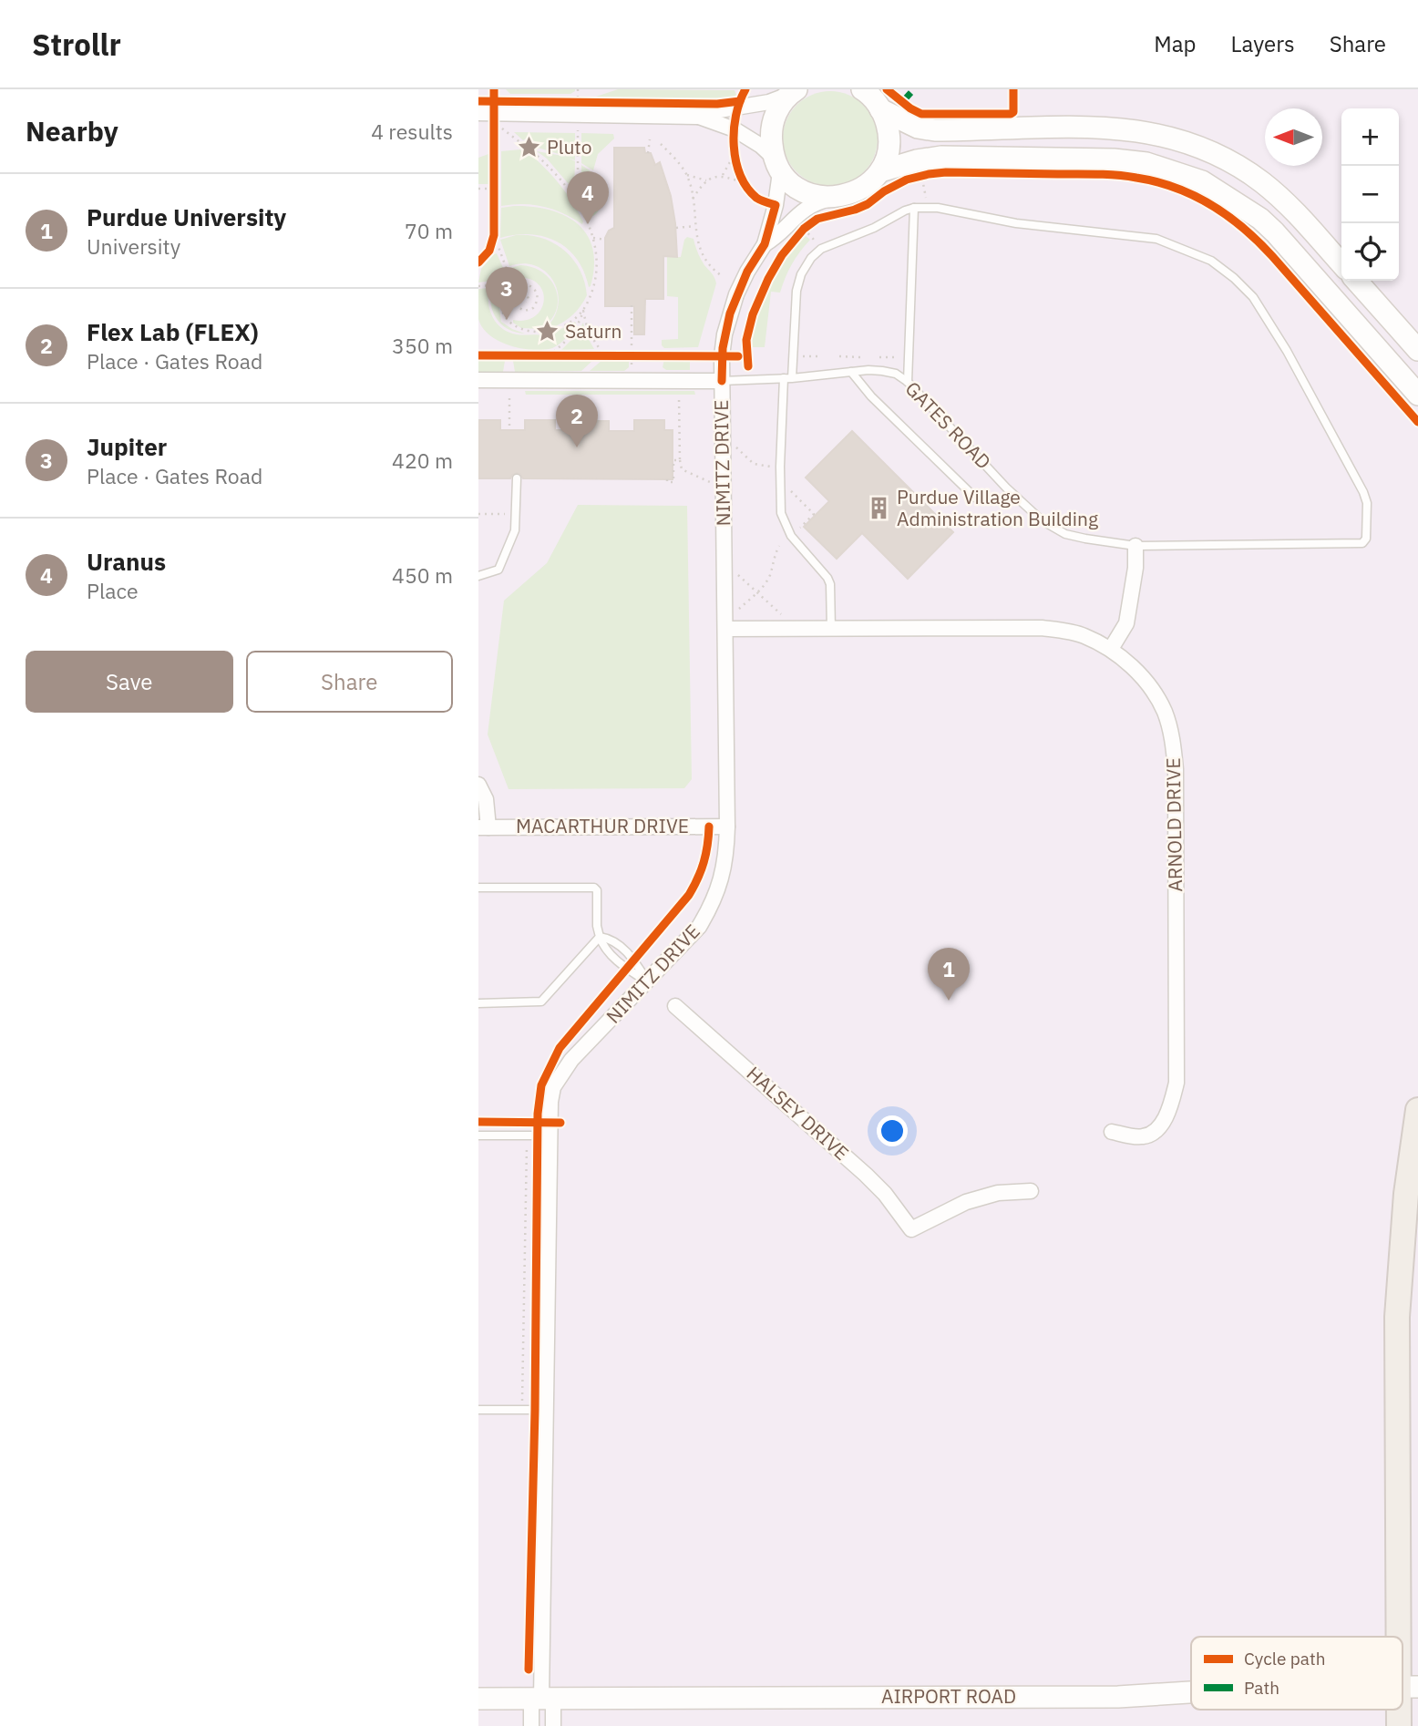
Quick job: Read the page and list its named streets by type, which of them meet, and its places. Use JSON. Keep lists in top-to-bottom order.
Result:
{
  "streets": {
    "main road": ["AIRPORT ROAD"],
    "street": [
      "GATES ROAD",
      "NIMITZ DRIVE",
      "ARNOLD DRIVE",
      "MACARTHUR DRIVE",
      "HALSEY DRIVE"
    ]
  },
  "crossings": [
    ["GATES ROAD", "NIMITZ DRIVE"],
    ["NIMITZ DRIVE", "ARNOLD DRIVE"],
    ["NIMITZ DRIVE", "MACARTHUR DRIVE"],
    ["NIMITZ DRIVE", "AIRPORT ROAD"]
  ],
  "places": {
    "place": ["Pluto", "Saturn"],
    "building": ["Purdue Village Administration Building"]
  },
  "legend": ["Cycle path", "Path"],
  "north": "left",
  "page": {
    "header": "Strollr",
    "nav": ["Map", "Layers", "Share"],
    "heading": ["Nearby", "4 results"],
    "map_buttons": ["+", "−"],
    "pins": [
      "4",
      "3",
      "2",
      "1"
    ],
    "list": [
      {
        "mark": "1",
        "name": "Purdue University",
        "note": "University",
        "value": "70 m"
      },
      {
        "mark": "2",
        "name": "Flex Lab (FLEX)",
        "note": "Place · Gates Road",
        "value": "350 m"
      },
      {
        "mark": "3",
        "name": "Jupiter",
        "note": "Place · Gates Road",
        "value": "420 m"
      },
      {
        "mark": "4",
        "name": "Uranus",
        "note": "Place",
        "value": "450 m"
      }
    ],
    "buttons": ["Save", "Share"]
  }
}
